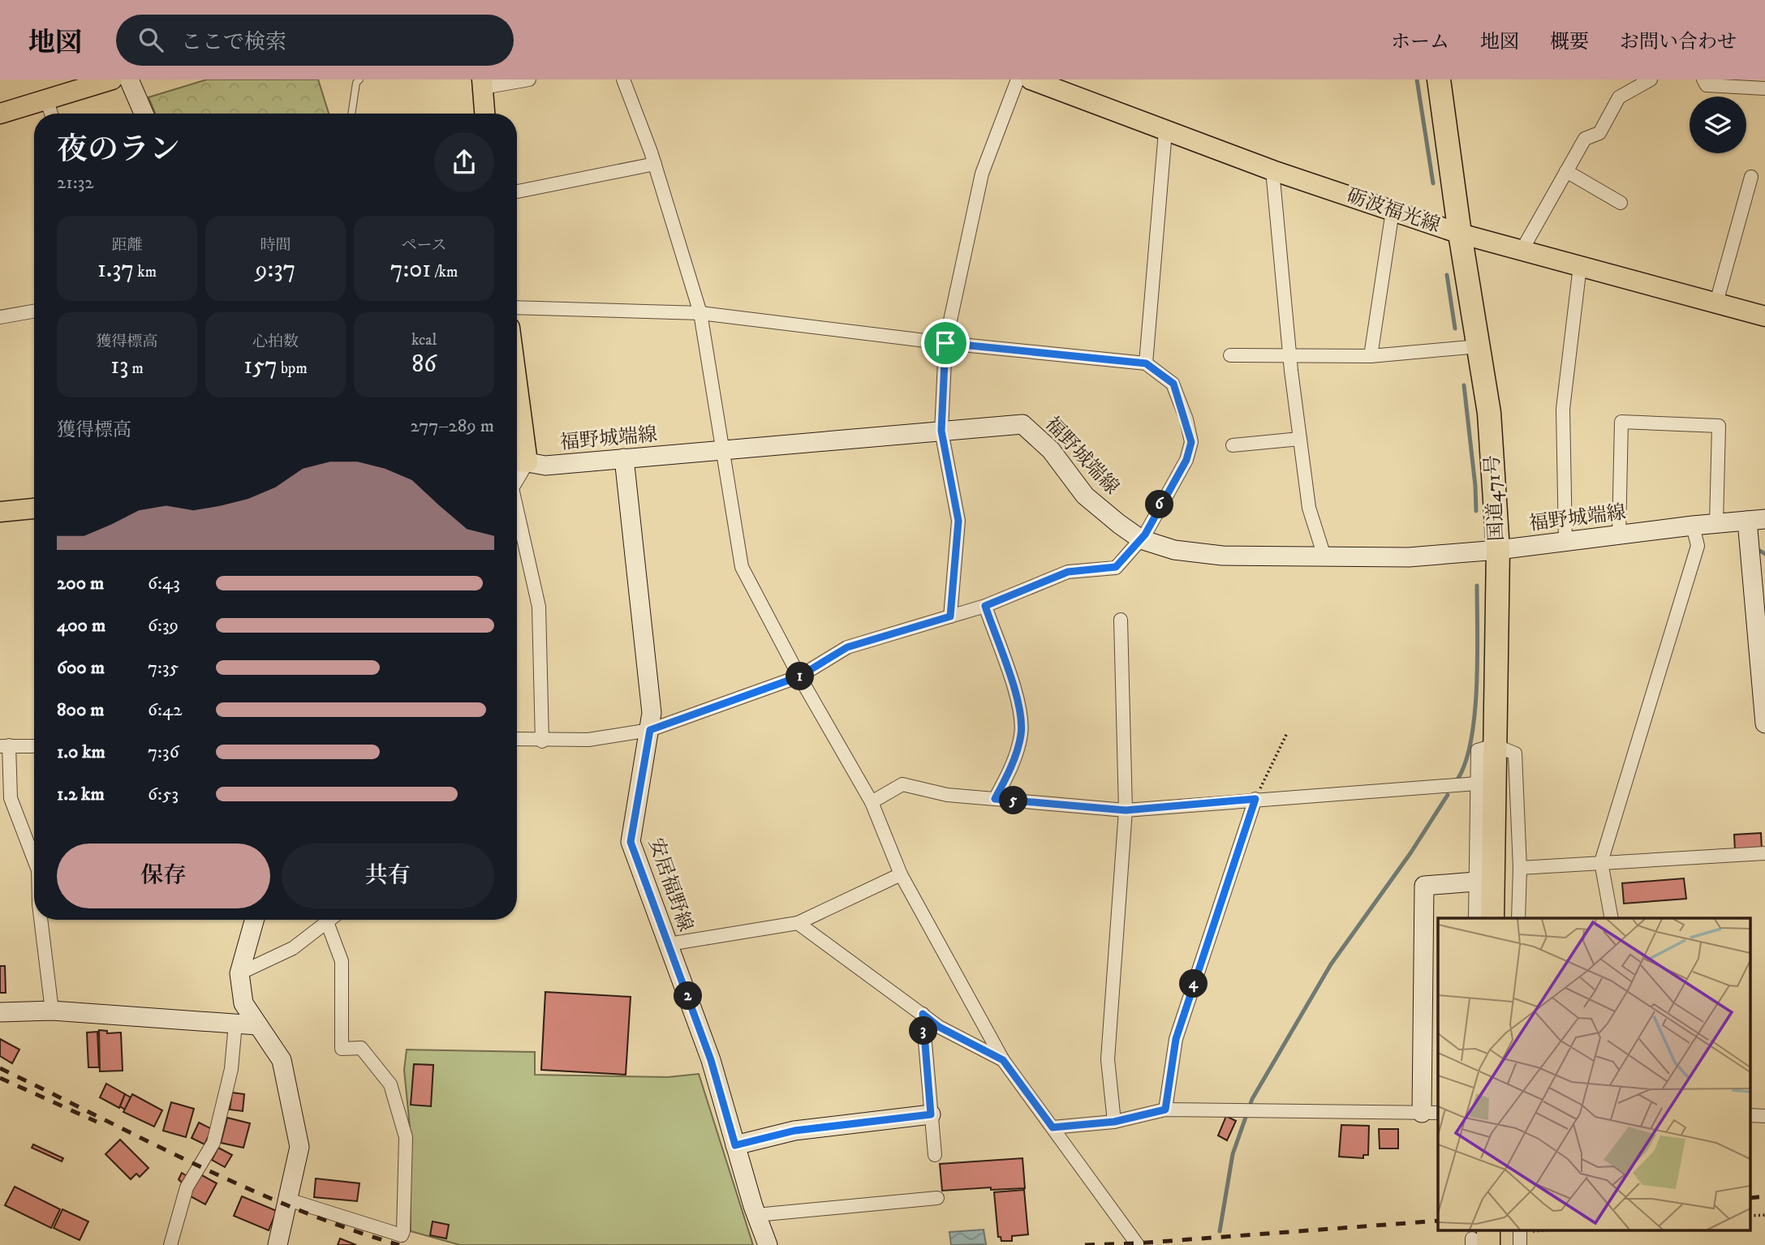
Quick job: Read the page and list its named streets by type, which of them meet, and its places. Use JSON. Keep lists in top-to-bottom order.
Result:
{
  "streets": {
    "highway": ["国道471号"],
    "main road": ["砺波福光線", "福野城端線", "安居福野線"]
  },
  "crossings": [
    ["砺波福光線", "国道471号"],
    ["福野城端線", "国道471号"],
    ["福野城端線", "安居福野線"]
  ],
  "page": {
    "header": "地図",
    "search": "ここで検索",
    "nav": [
      "ホーム",
      "地図",
      "概要",
      "お問い合わせ"
    ],
    "heading": ["夜のラン", "21:32"],
    "stats": [
      ["距離", "1.37 km"],
      ["時間", "9:37"],
      ["ペース", "7:01 /km"],
      ["獲得標高", "13 m"],
      ["心拍数", "157 bpm"],
      ["kcal", "86"]
    ],
    "chart": ["獲得標高", "277–289 m"],
    "pins": [
      "6",
      "1",
      "5",
      "4",
      "2",
      "3"
    ],
    "list": [
      {
        "name": "200 m",
        "note": "6:43"
      },
      {
        "name": "400 m",
        "note": "6:39"
      },
      {
        "name": "600 m",
        "note": "7:35"
      },
      {
        "name": "800 m",
        "note": "6:42"
      },
      {
        "name": "1.0 km",
        "note": "7:36"
      },
      {
        "name": "1.2 km",
        "note": "6:53"
      }
    ],
    "buttons": ["保存", "共有"]
  }
}
